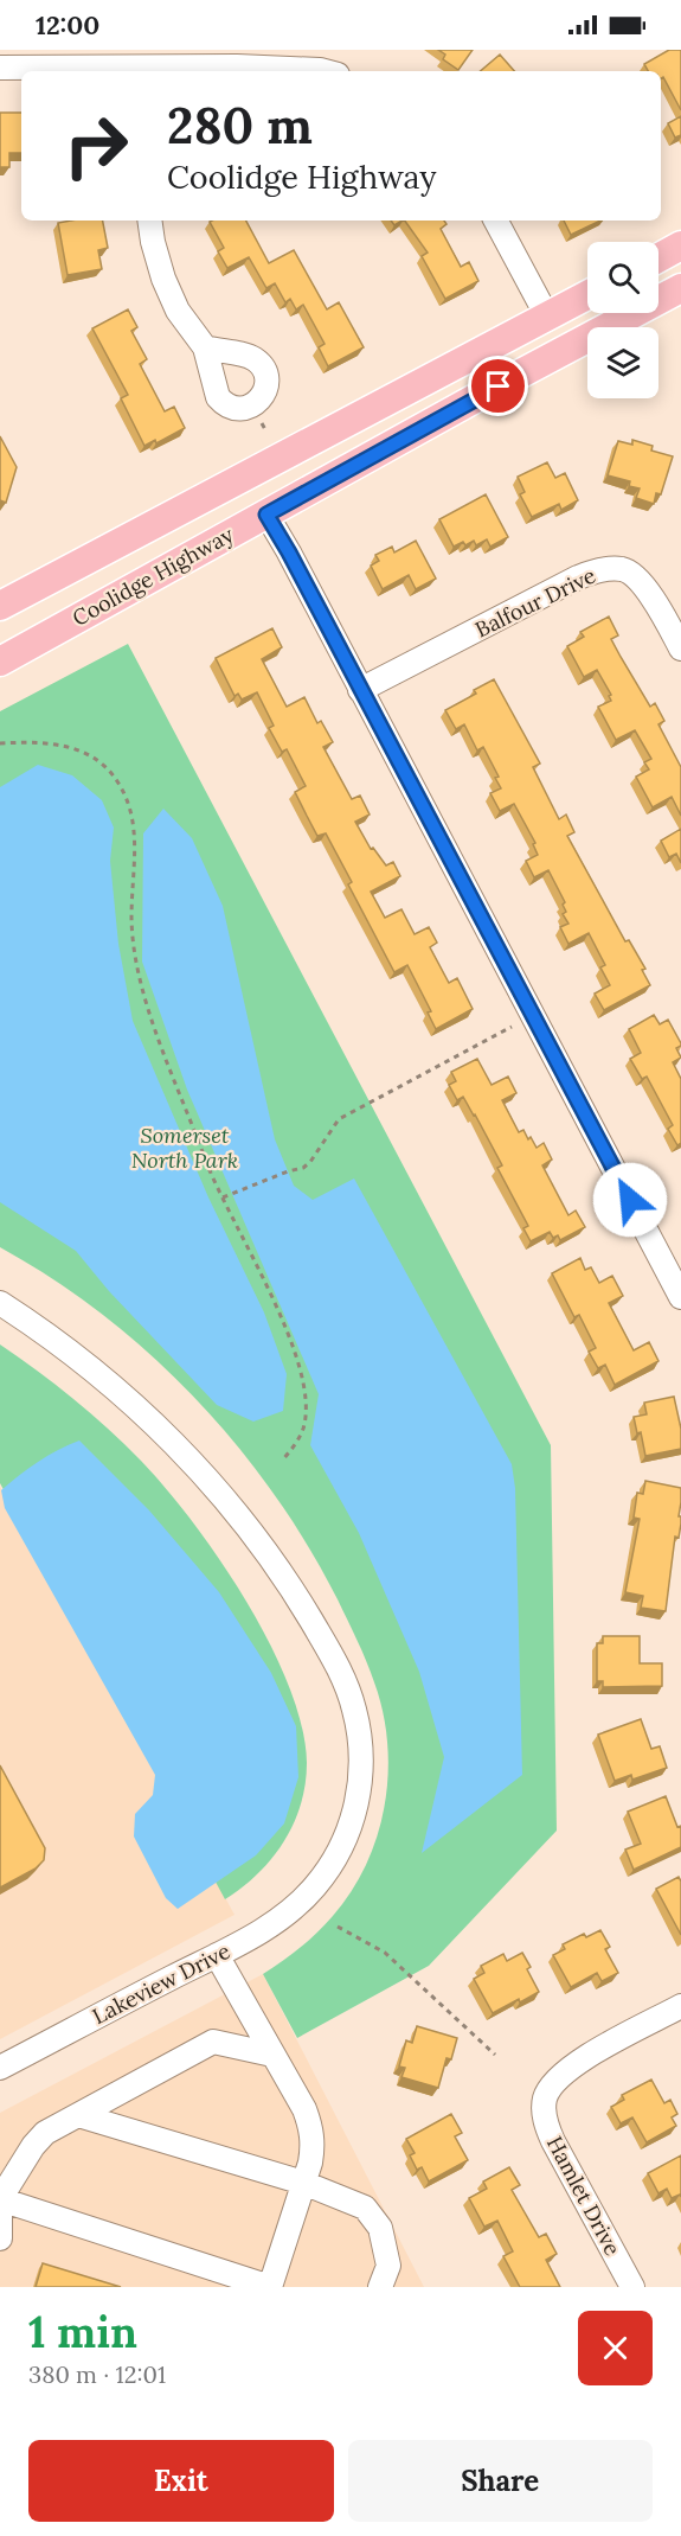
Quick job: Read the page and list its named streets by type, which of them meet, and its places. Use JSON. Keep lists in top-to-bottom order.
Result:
{
  "streets": {
    "main road": ["Coolidge Highway"],
    "street": ["Balfour Drive", "Lakeview Drive", "Hamlet Drive"]
  },
  "parks": ["Somerset North Park"],
  "page": {
    "status": "12:00",
    "turn": ["280 m", "Coolidge Highway"],
    "heading": ["1 min", "380 m · 12:01"],
    "buttons": ["Exit", "Share"]
  }
}
